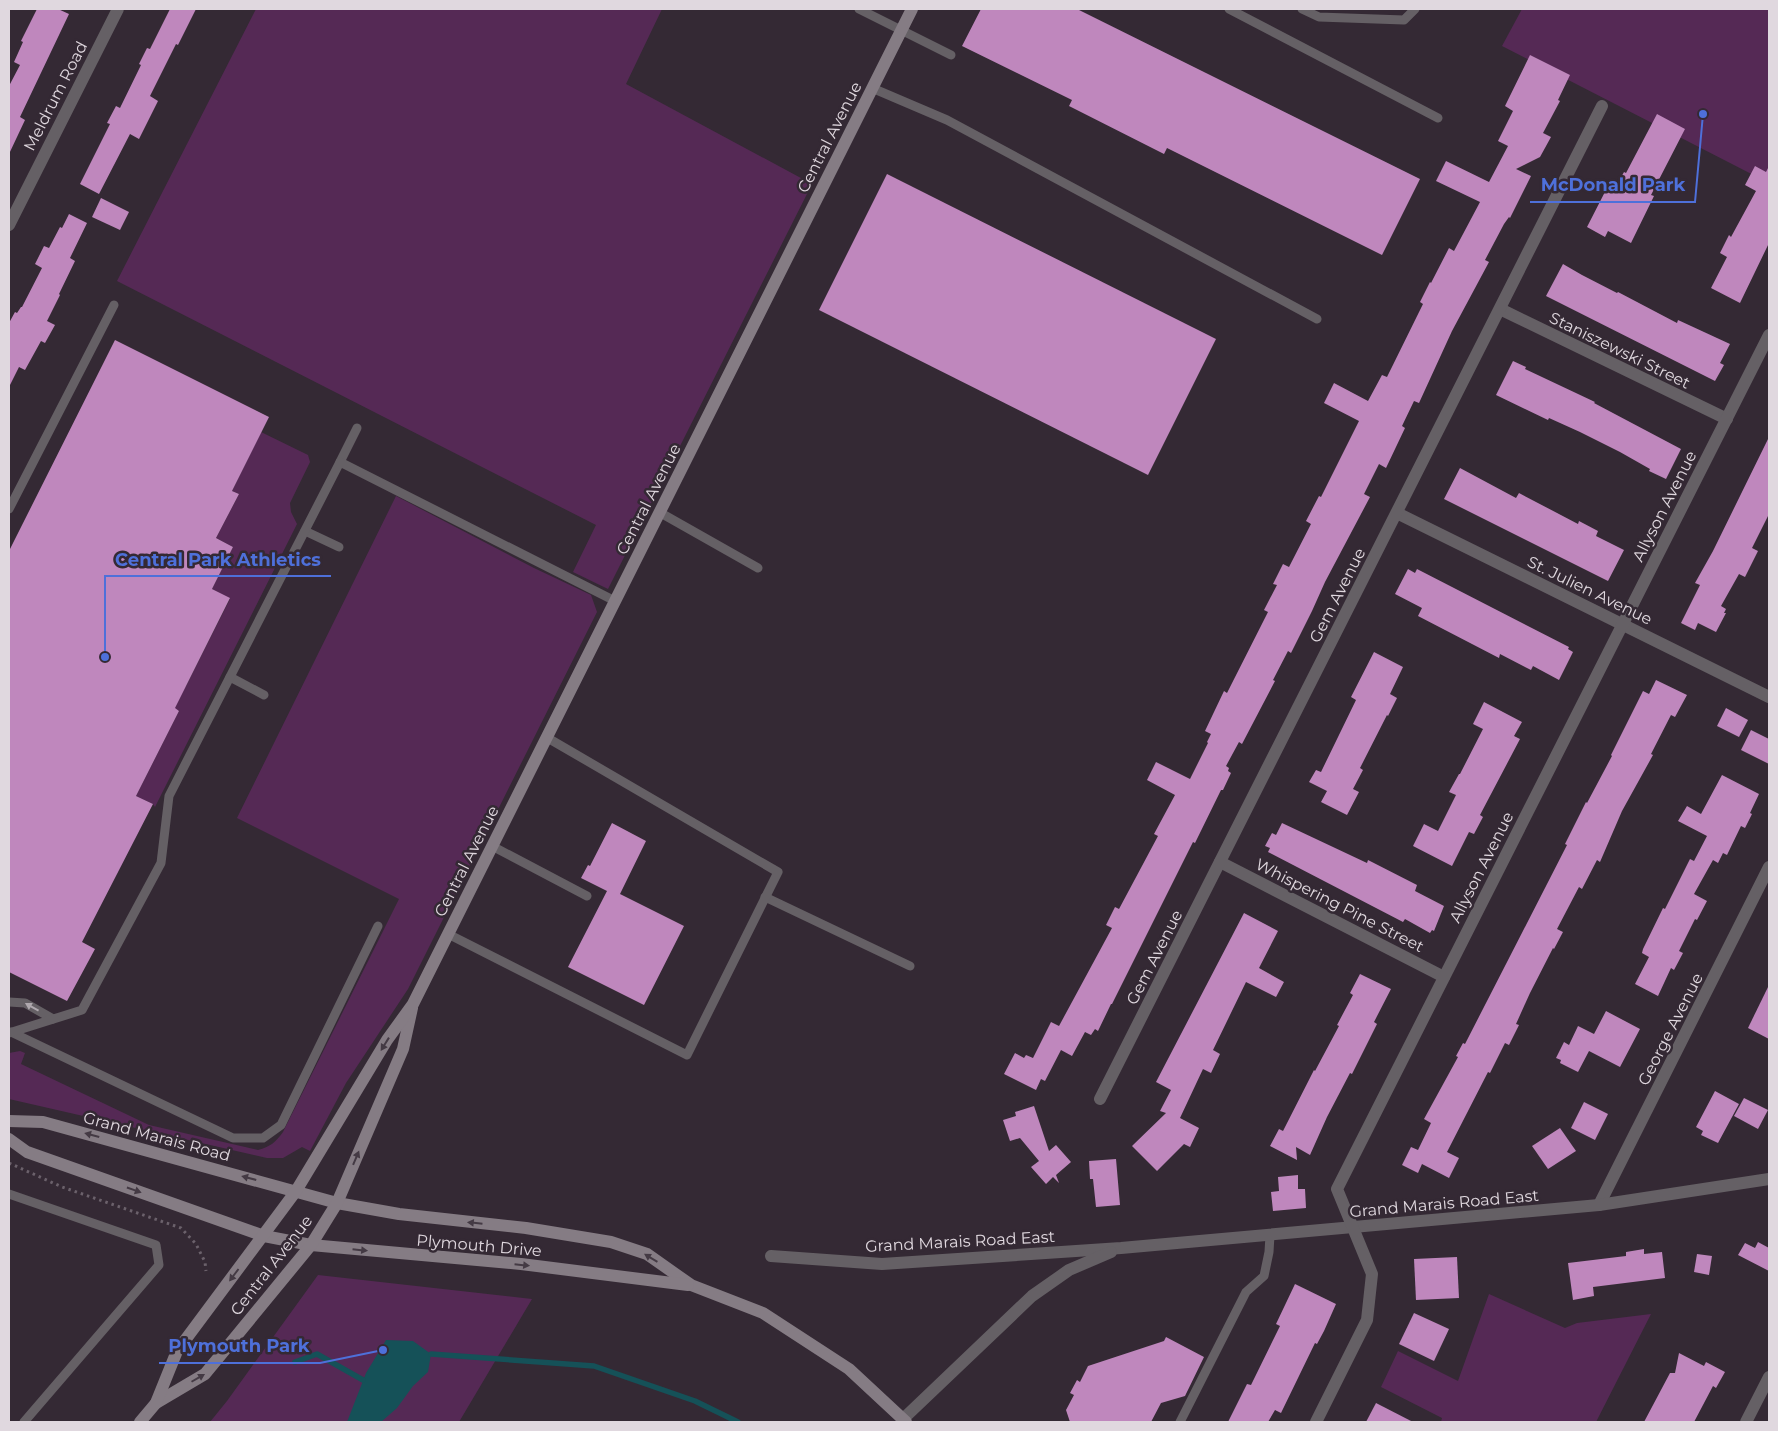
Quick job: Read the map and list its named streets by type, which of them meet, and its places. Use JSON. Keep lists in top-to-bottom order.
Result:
{
  "streets": {
    "street": [
      "Meldrum Road",
      "Central Avenue",
      "Staniszewski Street",
      "Allyson Avenue",
      "St. Julien Avenue",
      "Gem Avenue",
      "Whispering Pine Street",
      "George Avenue",
      "Grand Marais Road",
      "Grand Marais Road East",
      "Plymouth Drive"
    ]
  },
  "crossings": [
    ["Central Avenue", "Grand Marais Road"],
    ["Central Avenue", "Plymouth Drive"],
    ["Staniszewski Street", "Allyson Avenue"],
    ["Staniszewski Street", "Gem Avenue"],
    ["Allyson Avenue", "St. Julien Avenue"],
    ["Allyson Avenue", "Whispering Pine Street"],
    ["Allyson Avenue", "Grand Marais Road East"],
    ["St. Julien Avenue", "Gem Avenue"],
    ["Gem Avenue", "Whispering Pine Street"],
    ["George Avenue", "Grand Marais Road East"],
    ["Grand Marais Road", "Plymouth Drive"],
    ["Grand Marais Road East", "Plymouth Drive"]
  ],
  "places": ["McDonald Park", "Central Park Athletics", "Plymouth Park"]
}
